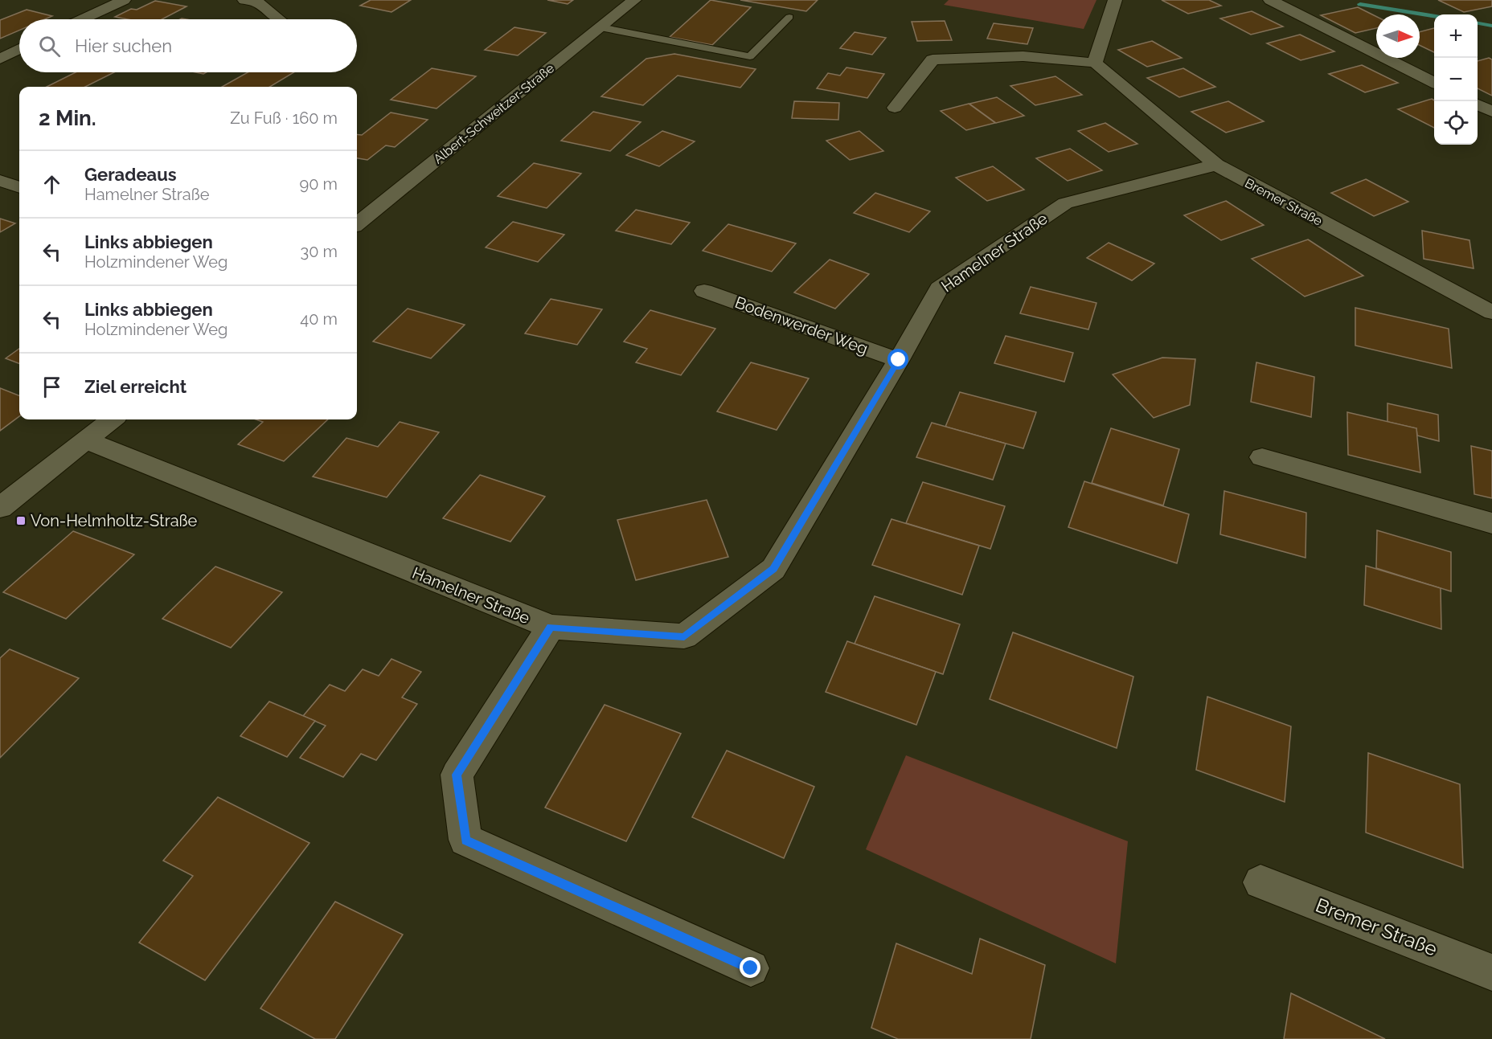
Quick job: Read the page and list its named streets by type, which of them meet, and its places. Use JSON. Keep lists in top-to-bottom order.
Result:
{
  "streets": {
    "street": [
      "Albert-Schweitzer-Straße",
      "Bremer Straße",
      "Hamelner Straße",
      "Bodenwerder Weg"
    ]
  },
  "crossings": [
    ["Bremer Straße", "Hamelner Straße"],
    ["Hamelner Straße", "Bodenwerder Weg"]
  ],
  "places": {
    "transit": ["Von-Helmholtz-Straße"]
  },
  "north": "right",
  "page": {
    "map_buttons": ["+", "−"],
    "search": "Hier suchen",
    "heading": ["2 Min.", "Zu Fuß · 160 m"],
    "list": [
      ["Geradeaus", "Hamelner Straße", "90 m"],
      ["Links abbiegen", "Holzmindener Weg", "30 m"],
      ["Links abbiegen", "Holzmindener Weg", "40 m"],
      "Ziel erreicht"
    ]
  }
}
